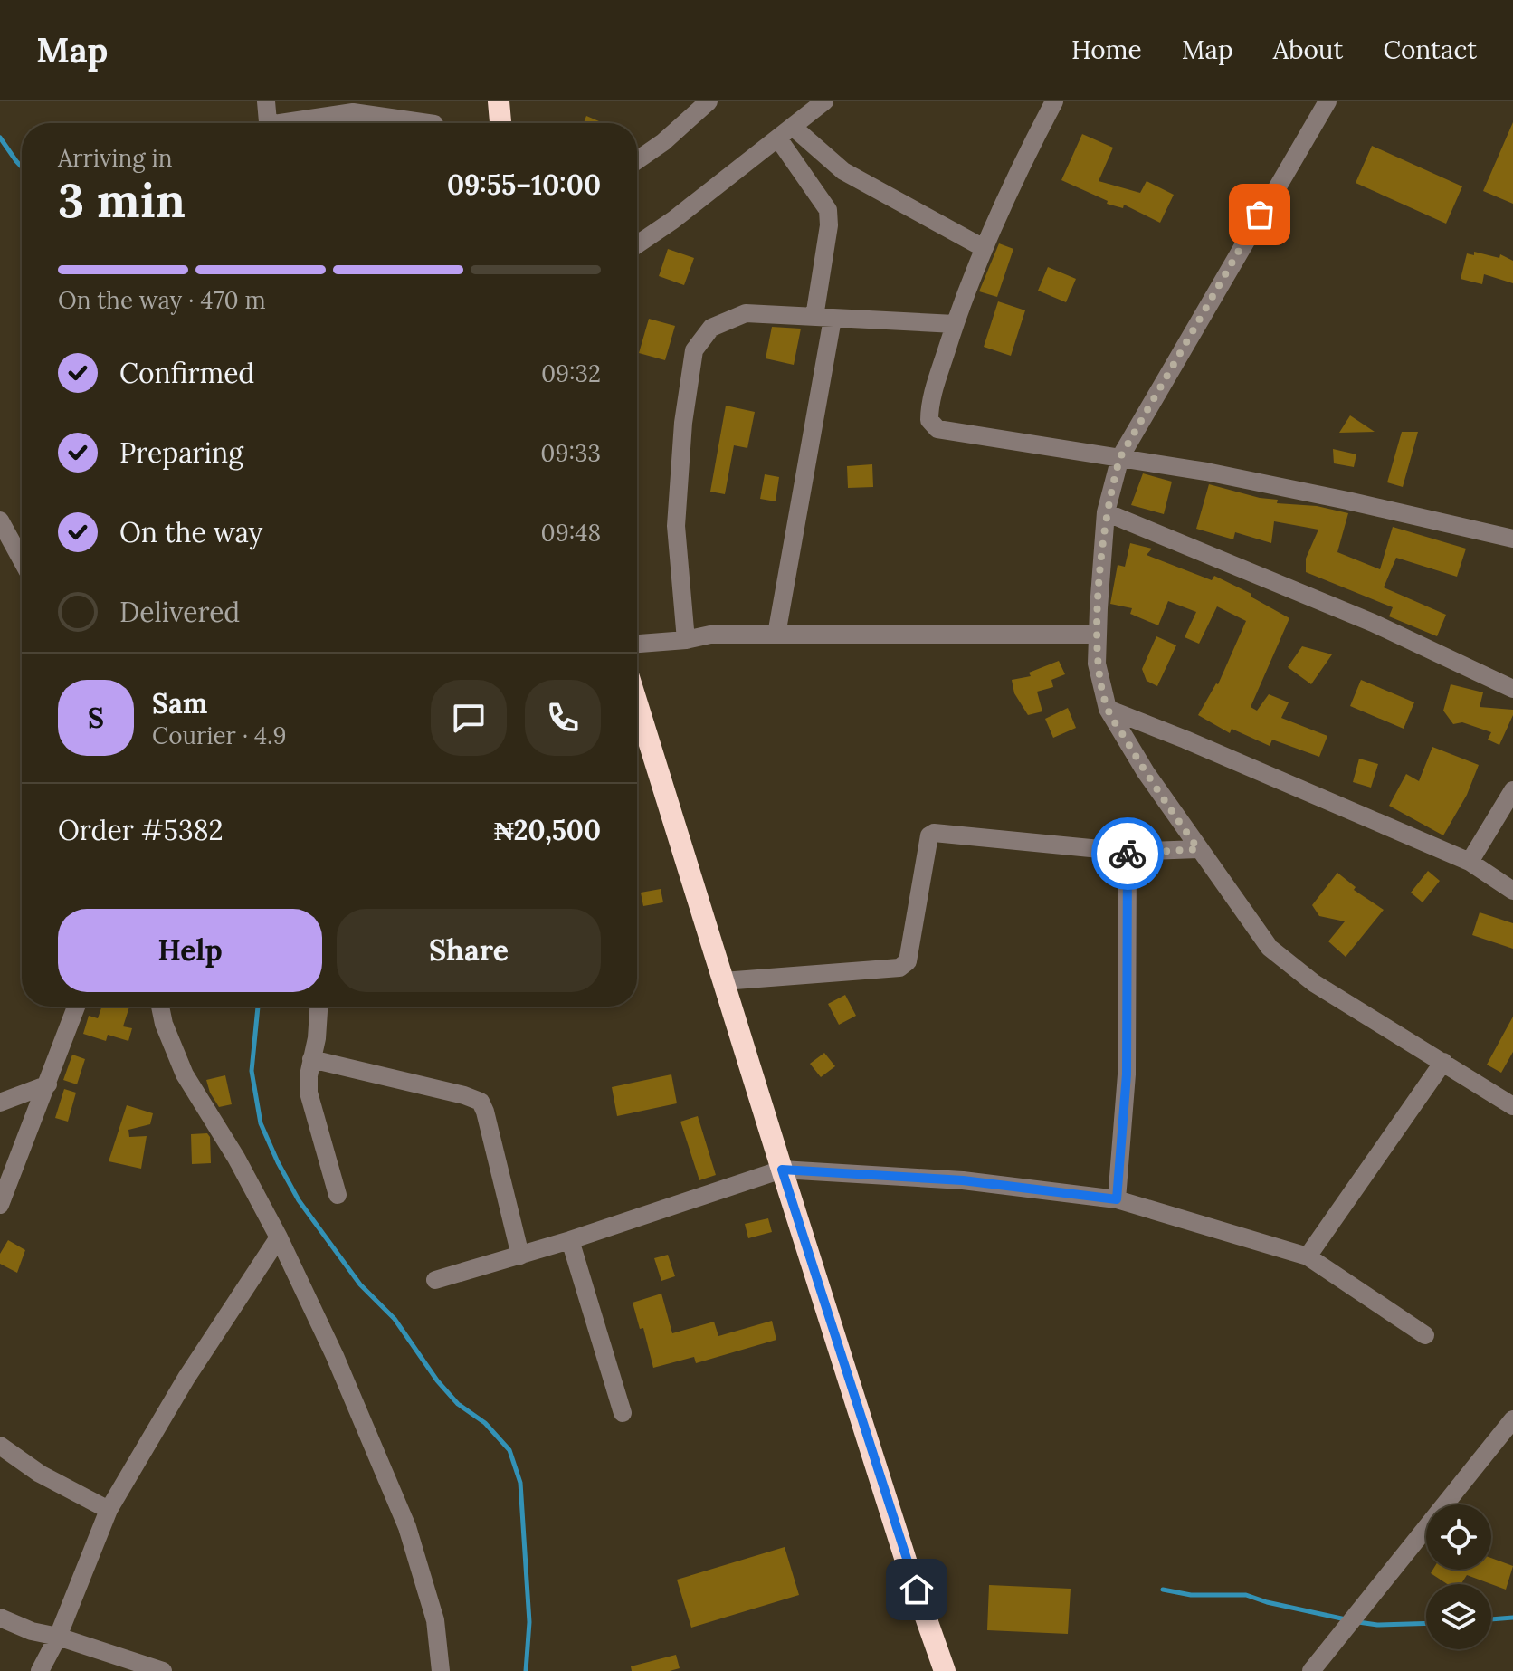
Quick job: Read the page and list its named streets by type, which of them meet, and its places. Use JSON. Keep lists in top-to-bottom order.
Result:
{
  "page": {
    "header": "Map",
    "nav": [
      "Home",
      "Map",
      "About",
      "Contact"
    ],
    "heading": ["3 min", "Arriving in", "09:55–10:00"],
    "panel": [
      "Sam",
      "Courier · 4.9",
      "Order #5382",
      "₦20,500"
    ],
    "bar": "On the way · 470 m",
    "list": [
      ["Confirmed", "09:32"],
      ["Preparing", "09:33"],
      ["On the way", "09:48"],
      "Delivered"
    ],
    "round": "S",
    "buttons": ["Help", "Share"]
  }
}
